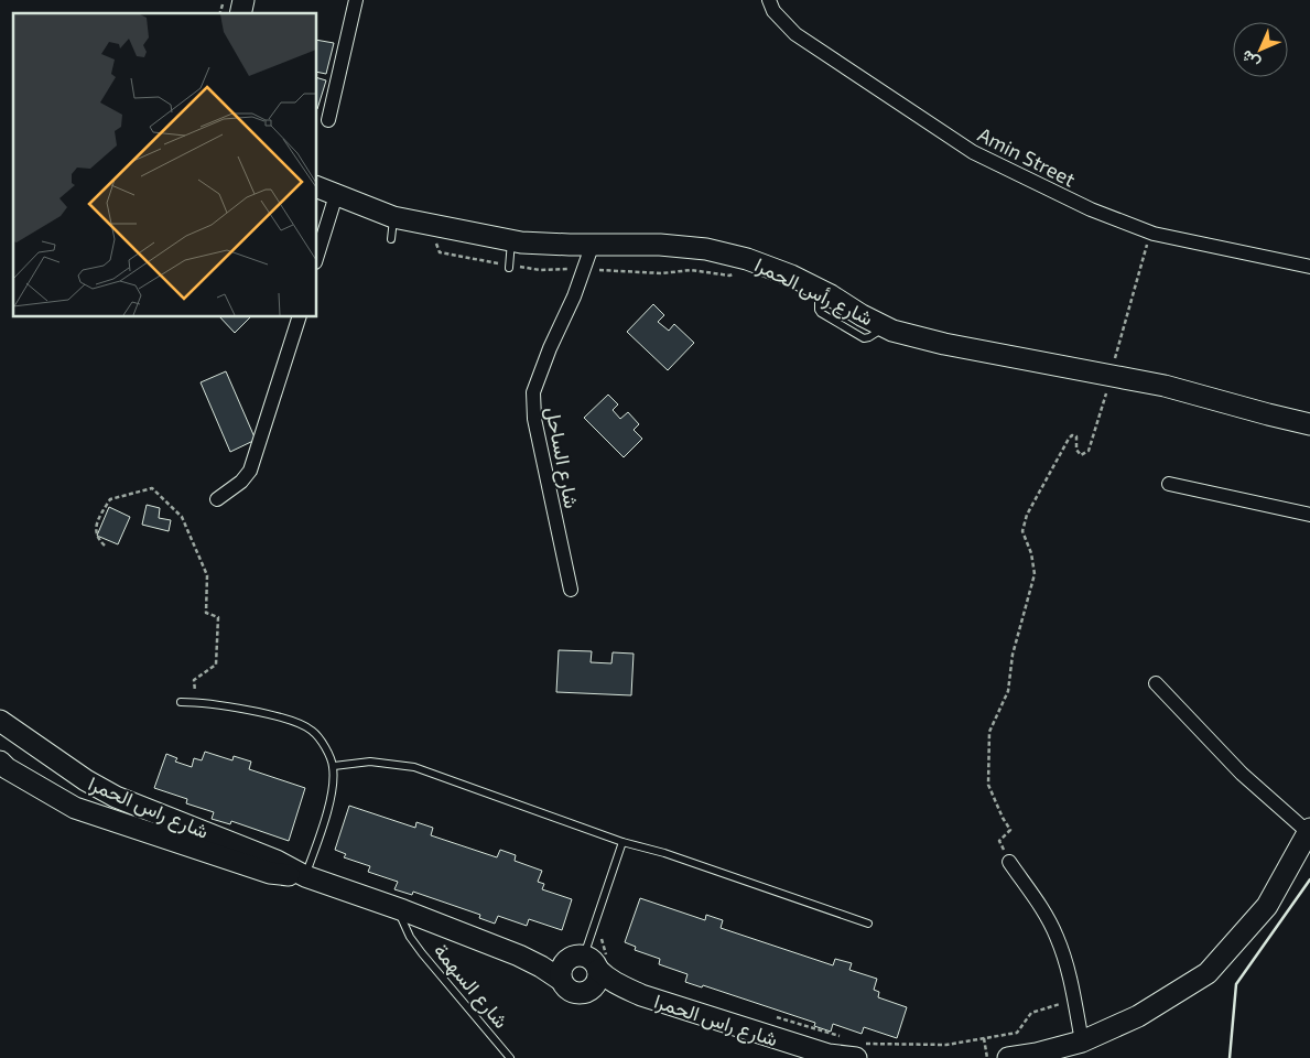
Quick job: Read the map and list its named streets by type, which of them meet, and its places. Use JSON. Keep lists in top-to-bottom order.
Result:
{
  "streets": {
    "street": [
      "Amin Street",
      "شارع رأس الحمرا",
      "شارع الساحل",
      "شارع راس الحمرا"
    ],
    "lane": ["شارع السهمة"]
  },
  "crossings": [
    ["شارع رأس الحمرا", "شارع الساحل"],
    ["شارع راس الحمرا", "شارع السهمة"]
  ],
  "north": "bottom left"
}
